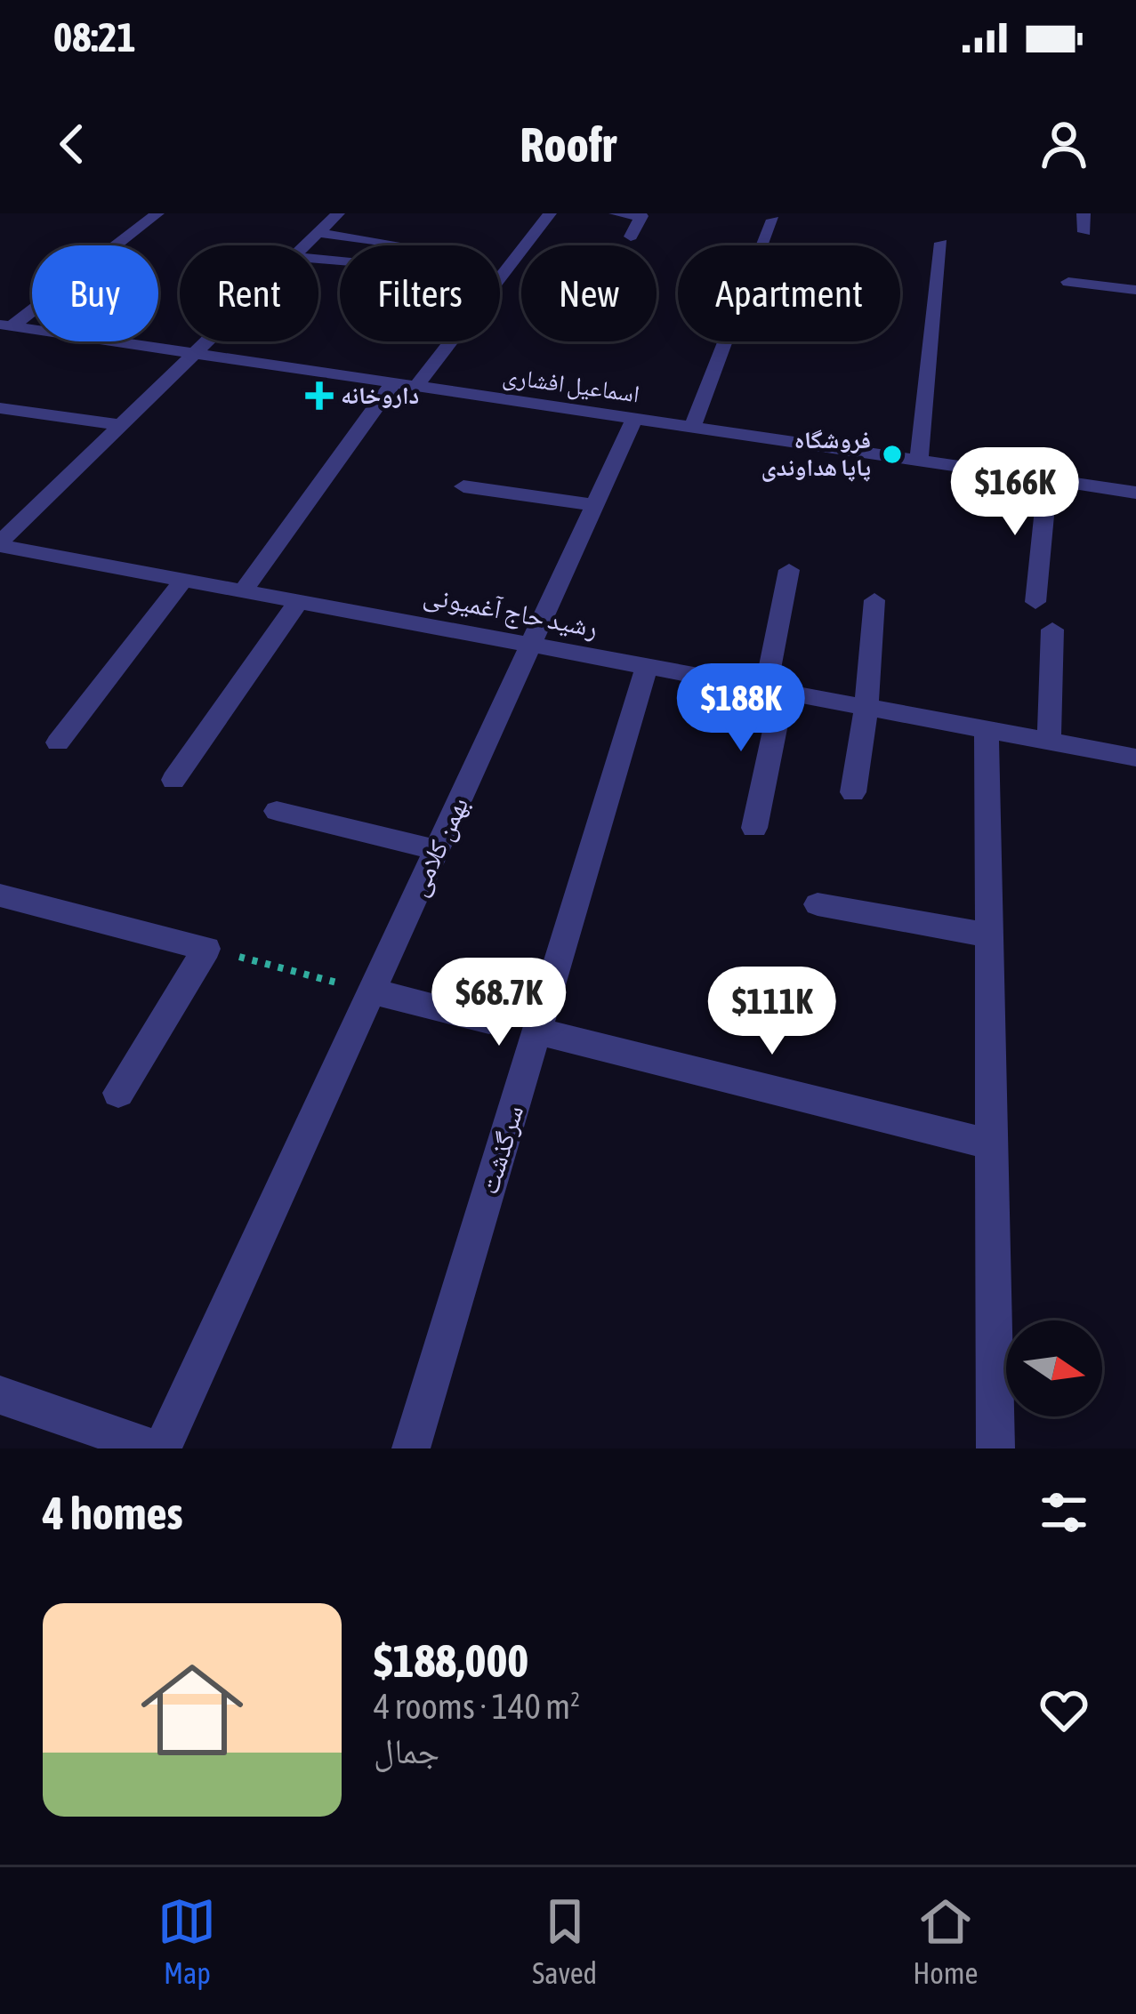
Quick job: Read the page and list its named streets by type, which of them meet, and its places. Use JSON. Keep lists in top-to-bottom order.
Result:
{
  "streets": {
    "street": [
      "اسماعیل افشاری",
      "رشید حاج آغمیونی",
      "بهمن کلامی",
      "سرگذشت"
    ]
  },
  "crossings": [
    ["اسماعیل افشاری", "بهمن کلامی"],
    ["رشید حاج آغمیونی", "بهمن کلامی"],
    ["رشید حاج آغمیونی", "سرگذشت"]
  ],
  "places": {
    "health": ["داروخانه"],
    "other": ["فروشگاه پاپا هداوندی"]
  },
  "north": "right",
  "page": {
    "status": "08:21",
    "header": "Roofr",
    "chip": [
      "Buy",
      "Rent",
      "Filters",
      "New",
      "Apartment"
    ],
    "price": [
      "$166K",
      "$188K",
      "$68.7K",
      "$111K"
    ],
    "heading": "4 homes",
    "list": [
      {
        "name": "$188,000",
        "note": "4 rooms · 140 m² · جمال"
      }
    ],
    "tabs": ["Map", "Saved", "Home"]
  }
}
